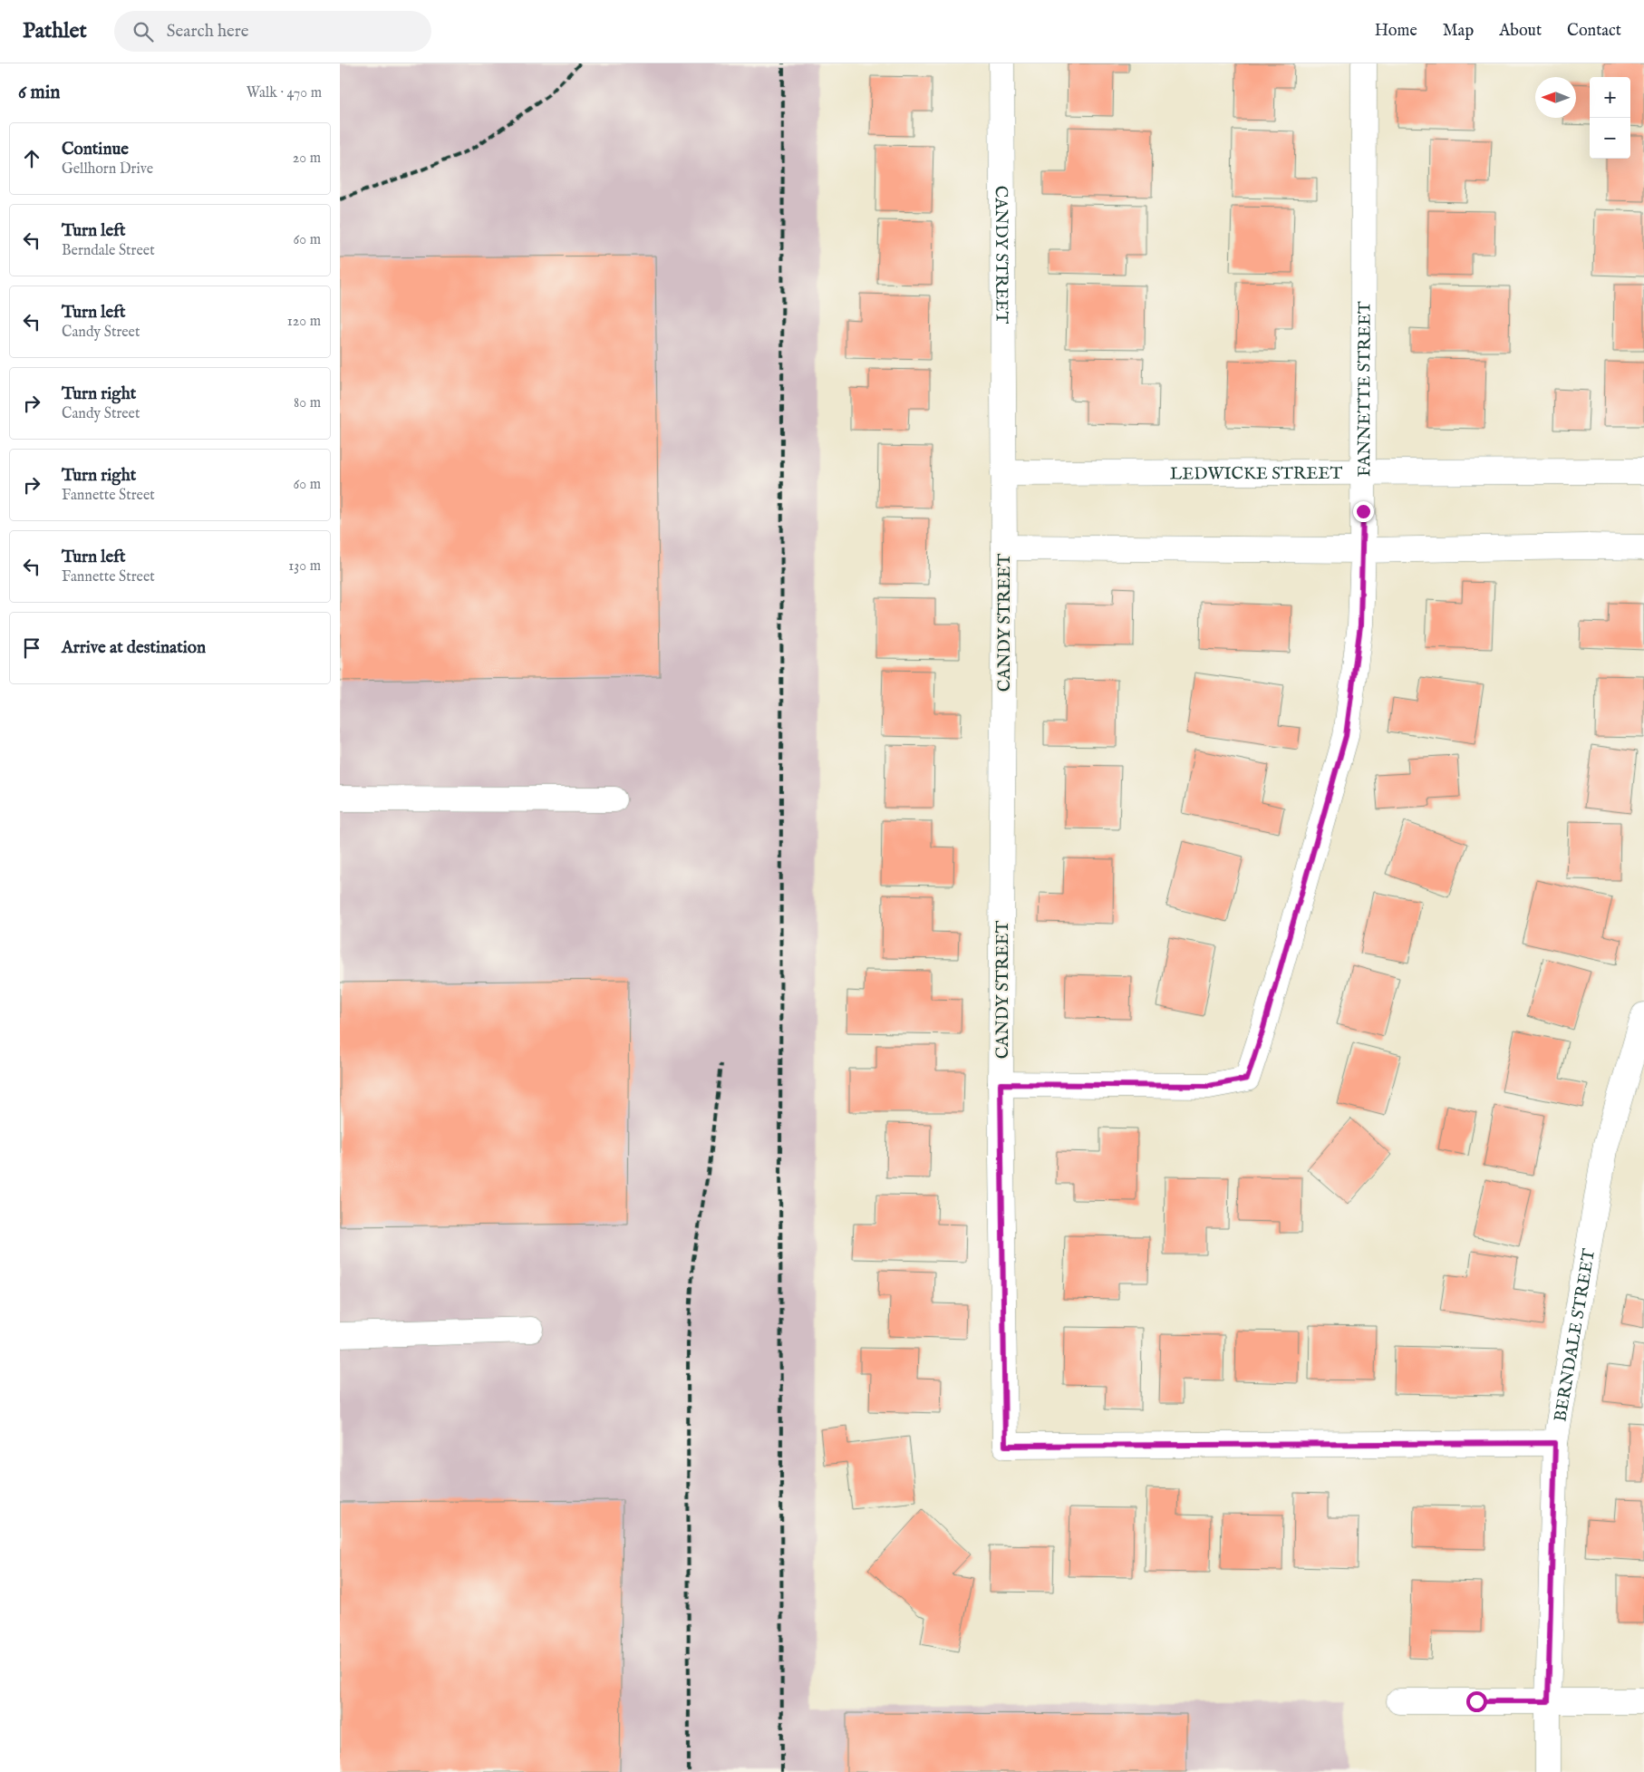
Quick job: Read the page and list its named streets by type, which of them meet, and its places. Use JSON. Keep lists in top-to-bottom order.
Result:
{
  "streets": {
    "street": [
      "CANDY STREET",
      "FANNETTE STREET",
      "LEDWICKE STREET",
      "BERNDALE STREET"
    ]
  },
  "crossings": [
    ["CANDY STREET", "FANNETTE STREET"],
    ["CANDY STREET", "LEDWICKE STREET"],
    ["CANDY STREET", "BERNDALE STREET"],
    ["FANNETTE STREET", "LEDWICKE STREET"]
  ],
  "north": "left",
  "page": {
    "header": "Pathlet",
    "search": "Search here",
    "nav": [
      "Home",
      "Map",
      "About",
      "Contact"
    ],
    "heading": ["6 min", "Walk · 470 m"],
    "map_buttons": ["+", "−"],
    "list": [
      ["Continue", "Gellhorn Drive", "20 m"],
      ["Turn left", "Berndale Street", "60 m"],
      ["Turn left", "Candy Street", "120 m"],
      ["Turn right", "Candy Street", "80 m"],
      ["Turn right", "Fannette Street", "60 m"],
      ["Turn left", "Fannette Street", "130 m"],
      "Arrive at destination"
    ]
  }
}
